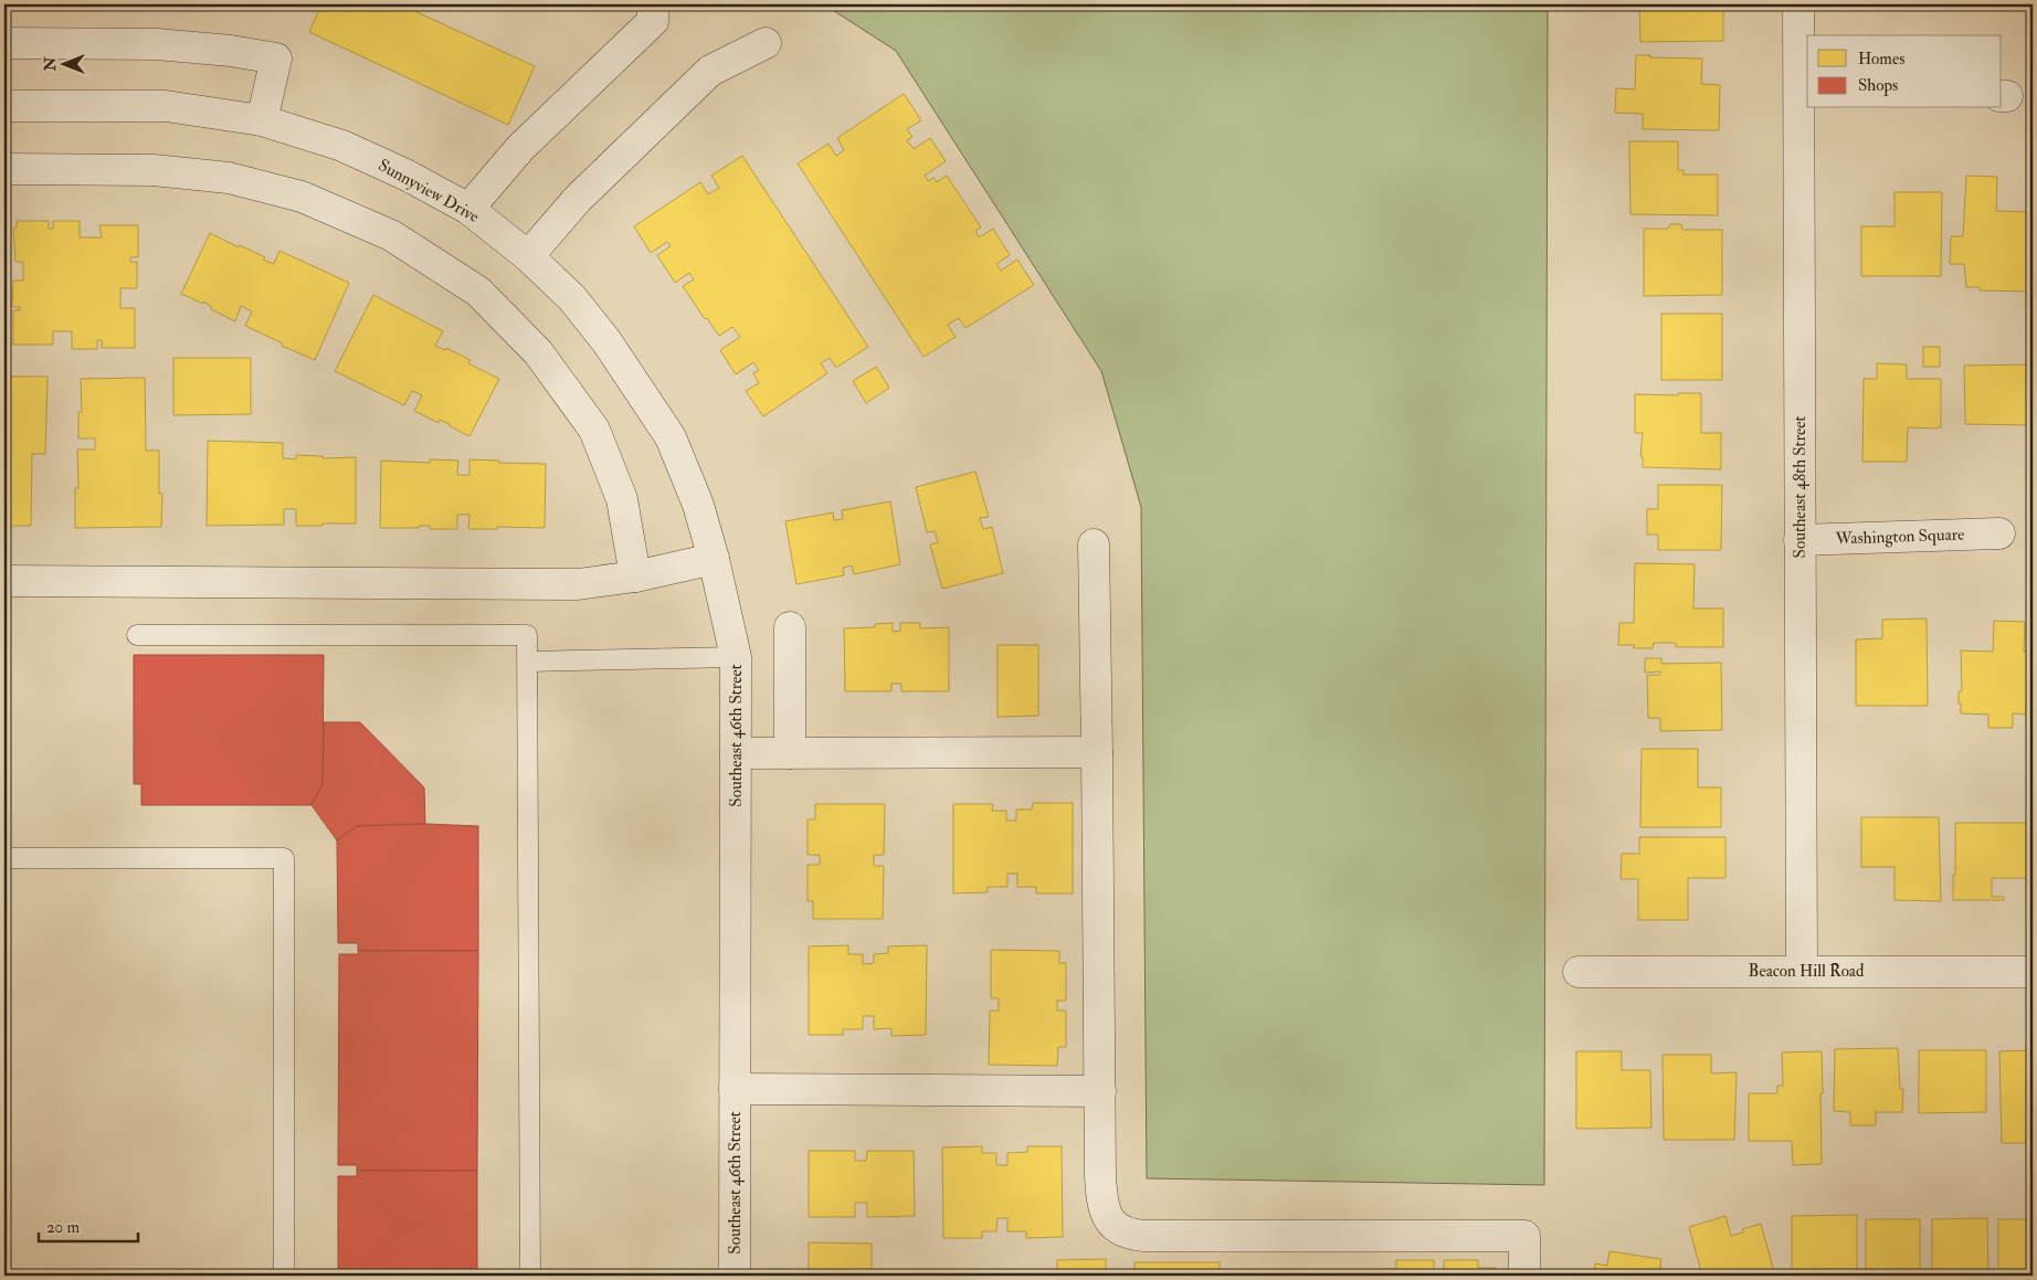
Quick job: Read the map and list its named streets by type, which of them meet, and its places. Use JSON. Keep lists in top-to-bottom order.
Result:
{
  "streets": {
    "street": [
      "Sunnyview Drive",
      "Southeast 48th Street",
      "Washington Square",
      "Southeast 46th Street",
      "Beacon Hill Road"
    ]
  },
  "crossings": [
    ["Sunnyview Drive", "Southeast 46th Street"],
    ["Southeast 48th Street", "Washington Square"],
    ["Southeast 48th Street", "Beacon Hill Road"]
  ],
  "legend": ["Homes", "Shops"],
  "scale_bar": "20 m",
  "north": "left"
}
